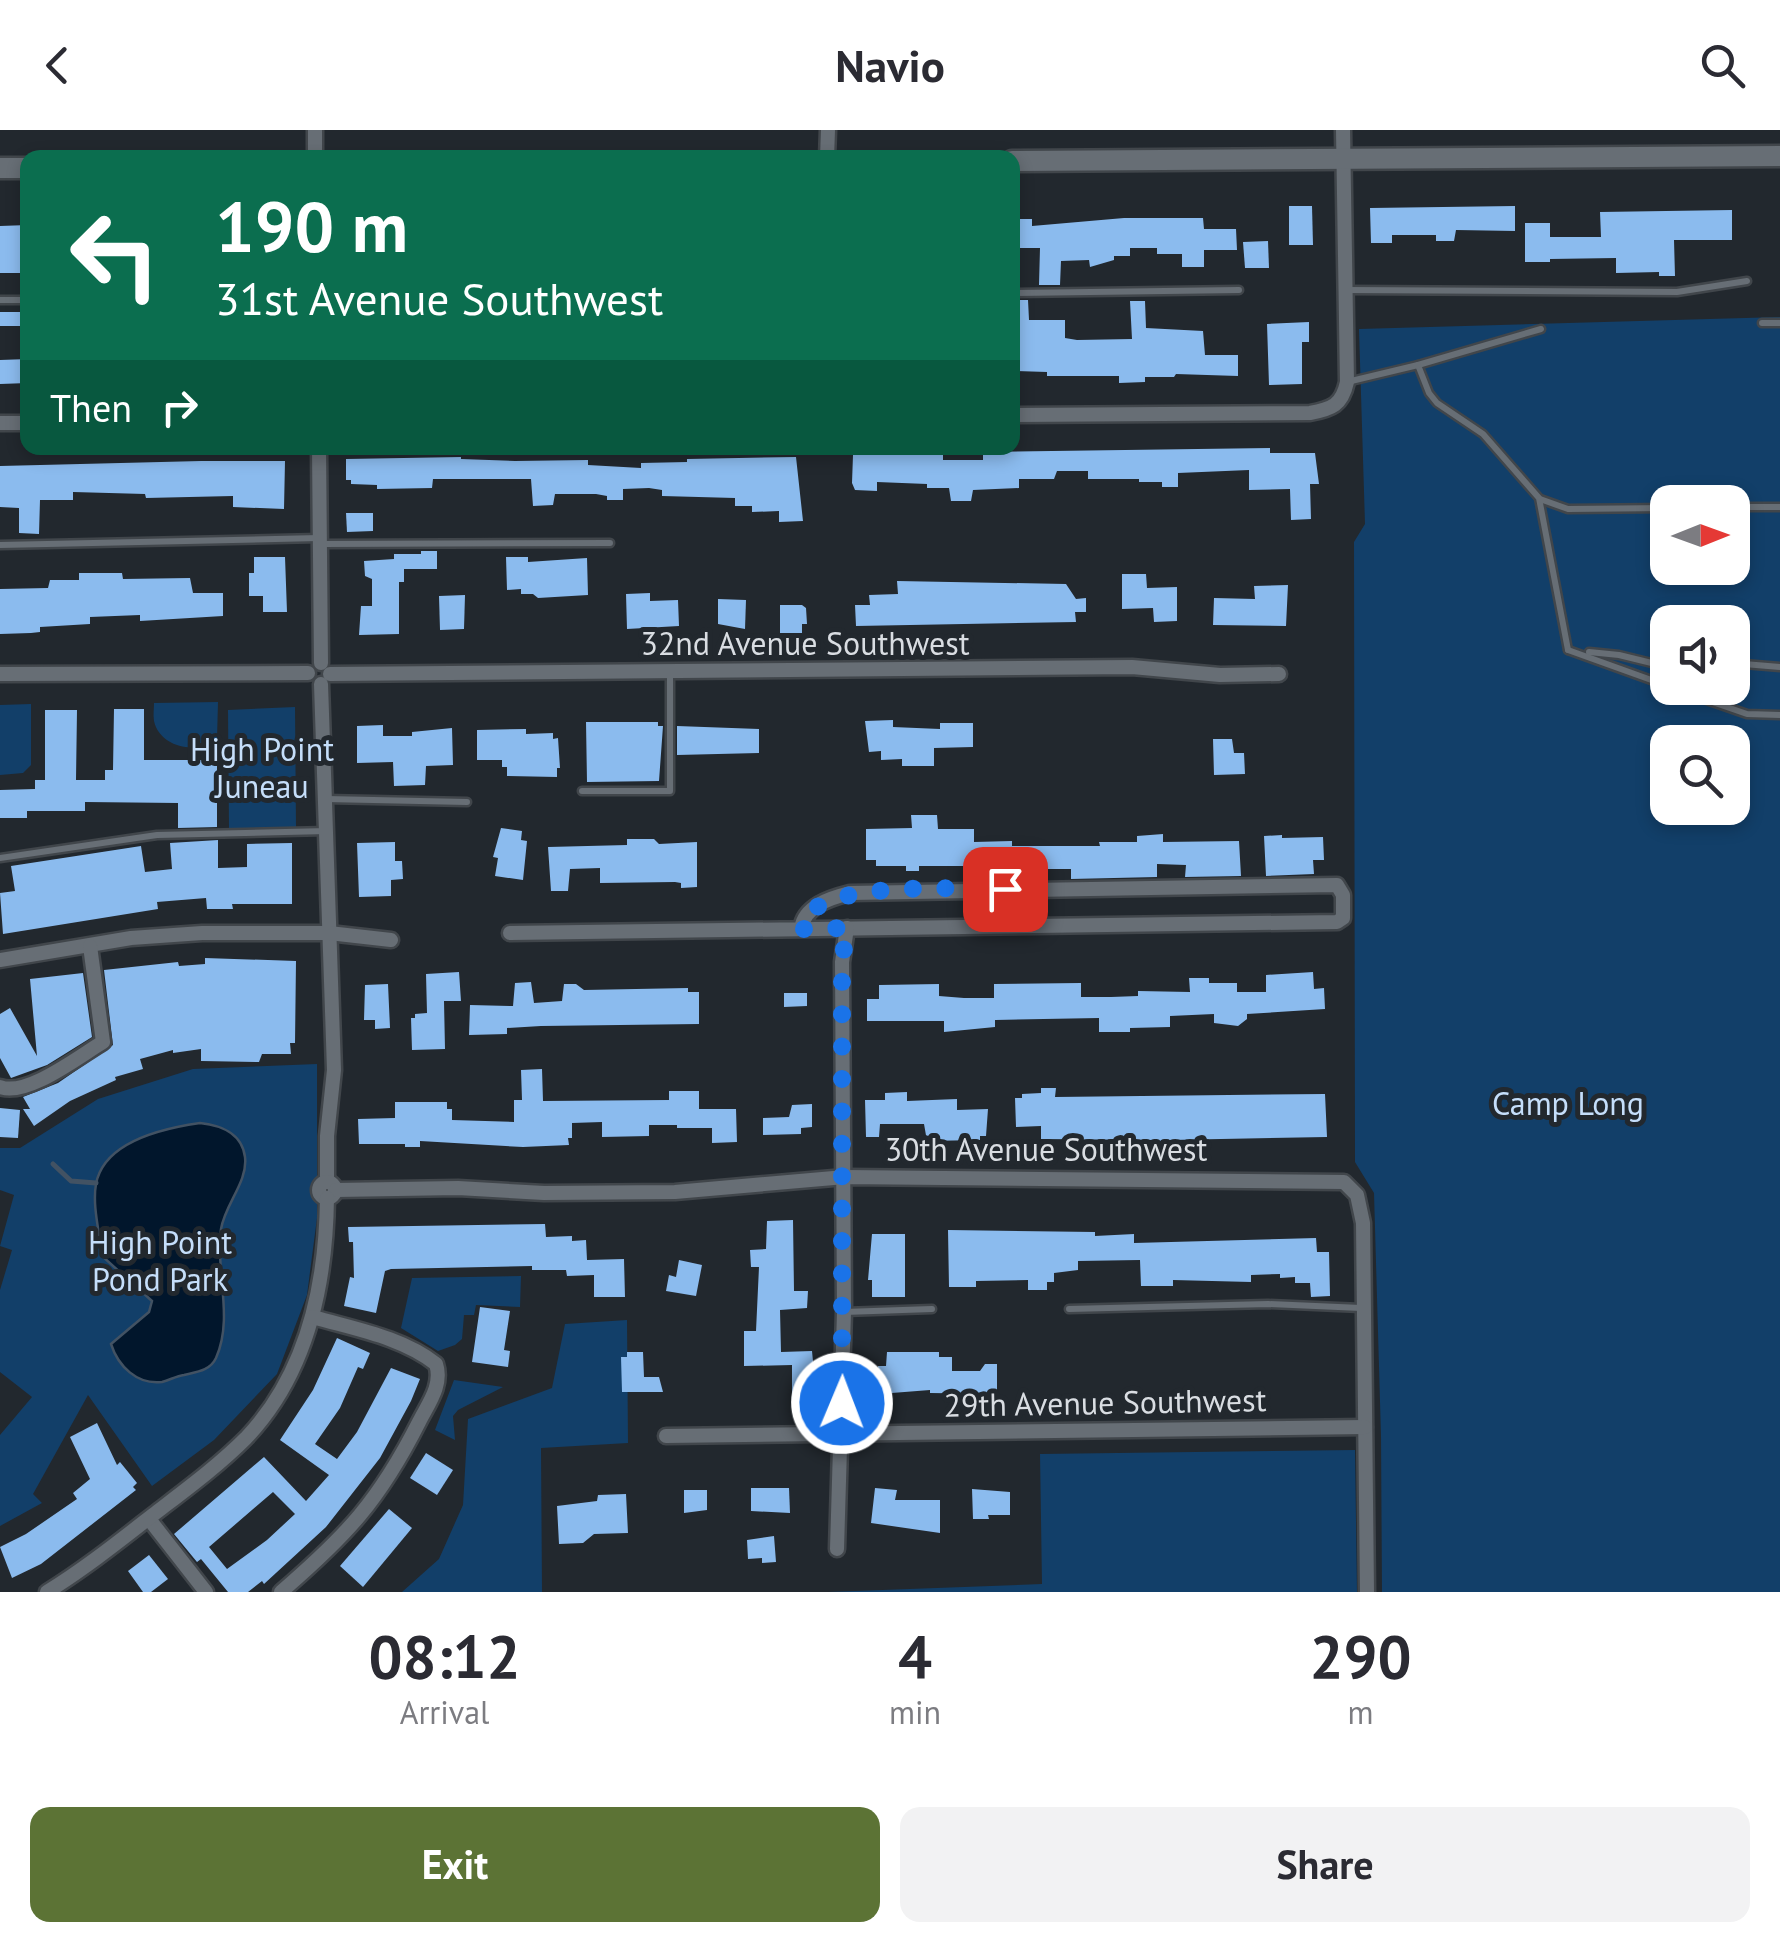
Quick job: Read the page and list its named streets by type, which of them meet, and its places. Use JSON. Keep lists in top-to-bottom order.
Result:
{
  "streets": {
    "street": ["32nd Avenue Southwest", "30th Avenue Southwest", "29th Avenue Southwest"]
  },
  "parks": ["High Point Juneau", "Camp Long", "High Point Pond Park"],
  "north": "right",
  "page": {
    "header": "Navio",
    "turn": ["190 m", "31st Avenue Southwest"],
    "then": "Then",
    "eta": [
      "08:12",
      "Arrival",
      "4",
      "min",
      "290",
      "m"
    ],
    "buttons": ["Exit", "Share"]
  }
}
